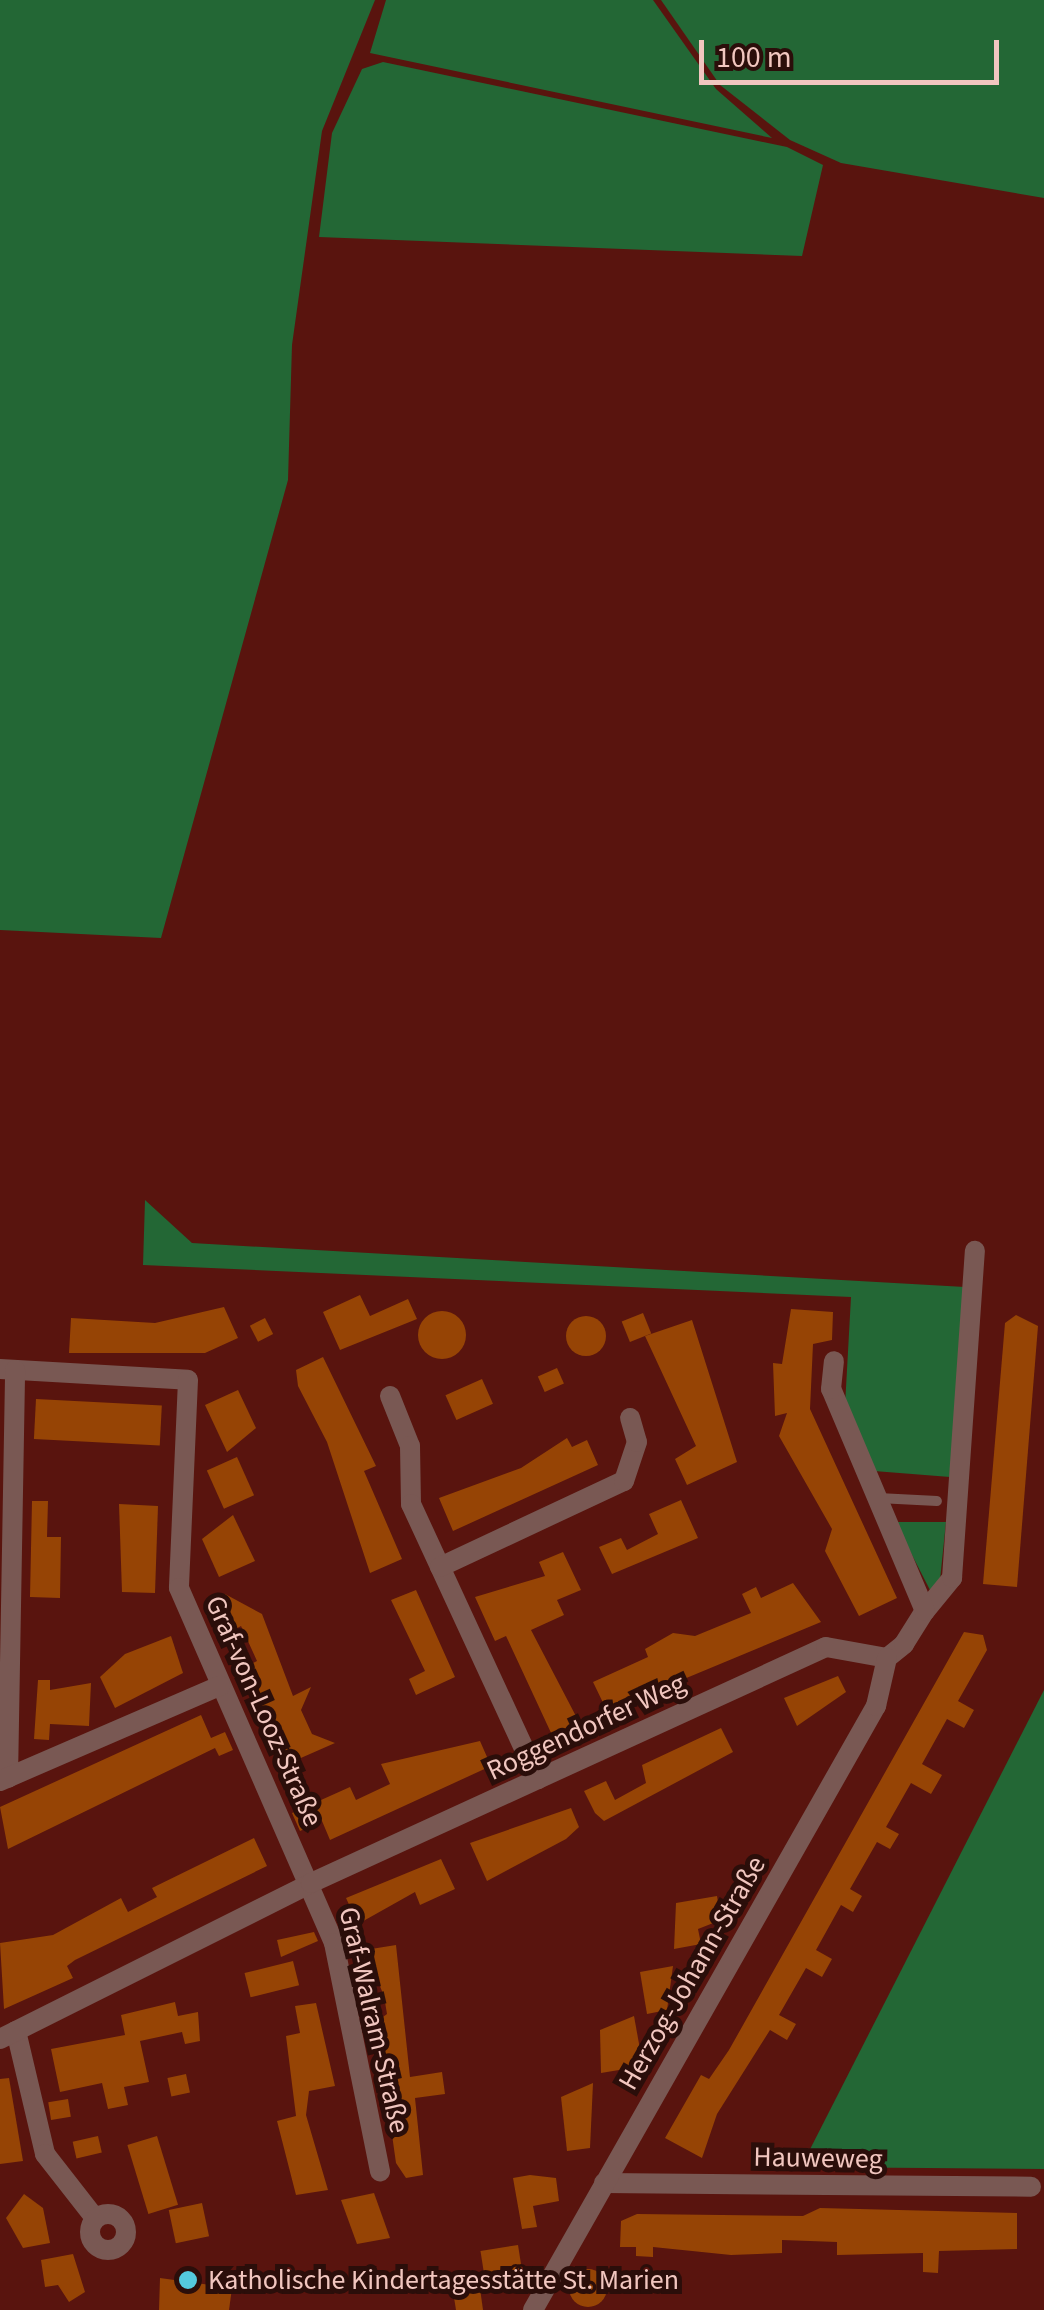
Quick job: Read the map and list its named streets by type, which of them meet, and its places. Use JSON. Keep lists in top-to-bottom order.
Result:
{
  "streets": {
    "street": [
      "Graf-von-Looz-Straße",
      "Roggendorfer Weg",
      "Herzog-Johann-Straße",
      "Graf-Walram-Straße",
      "Hauweweg"
    ]
  },
  "crossings": [
    ["Graf-von-Looz-Straße", "Roggendorfer Weg"],
    ["Graf-von-Looz-Straße", "Graf-Walram-Straße"],
    ["Roggendorfer Weg", "Herzog-Johann-Straße"],
    ["Roggendorfer Weg", "Graf-Walram-Straße"],
    ["Herzog-Johann-Straße", "Hauweweg"]
  ],
  "places": ["Katholische Kindertagesstätte St. Marien"],
  "scale_bar": "100 m"
}
